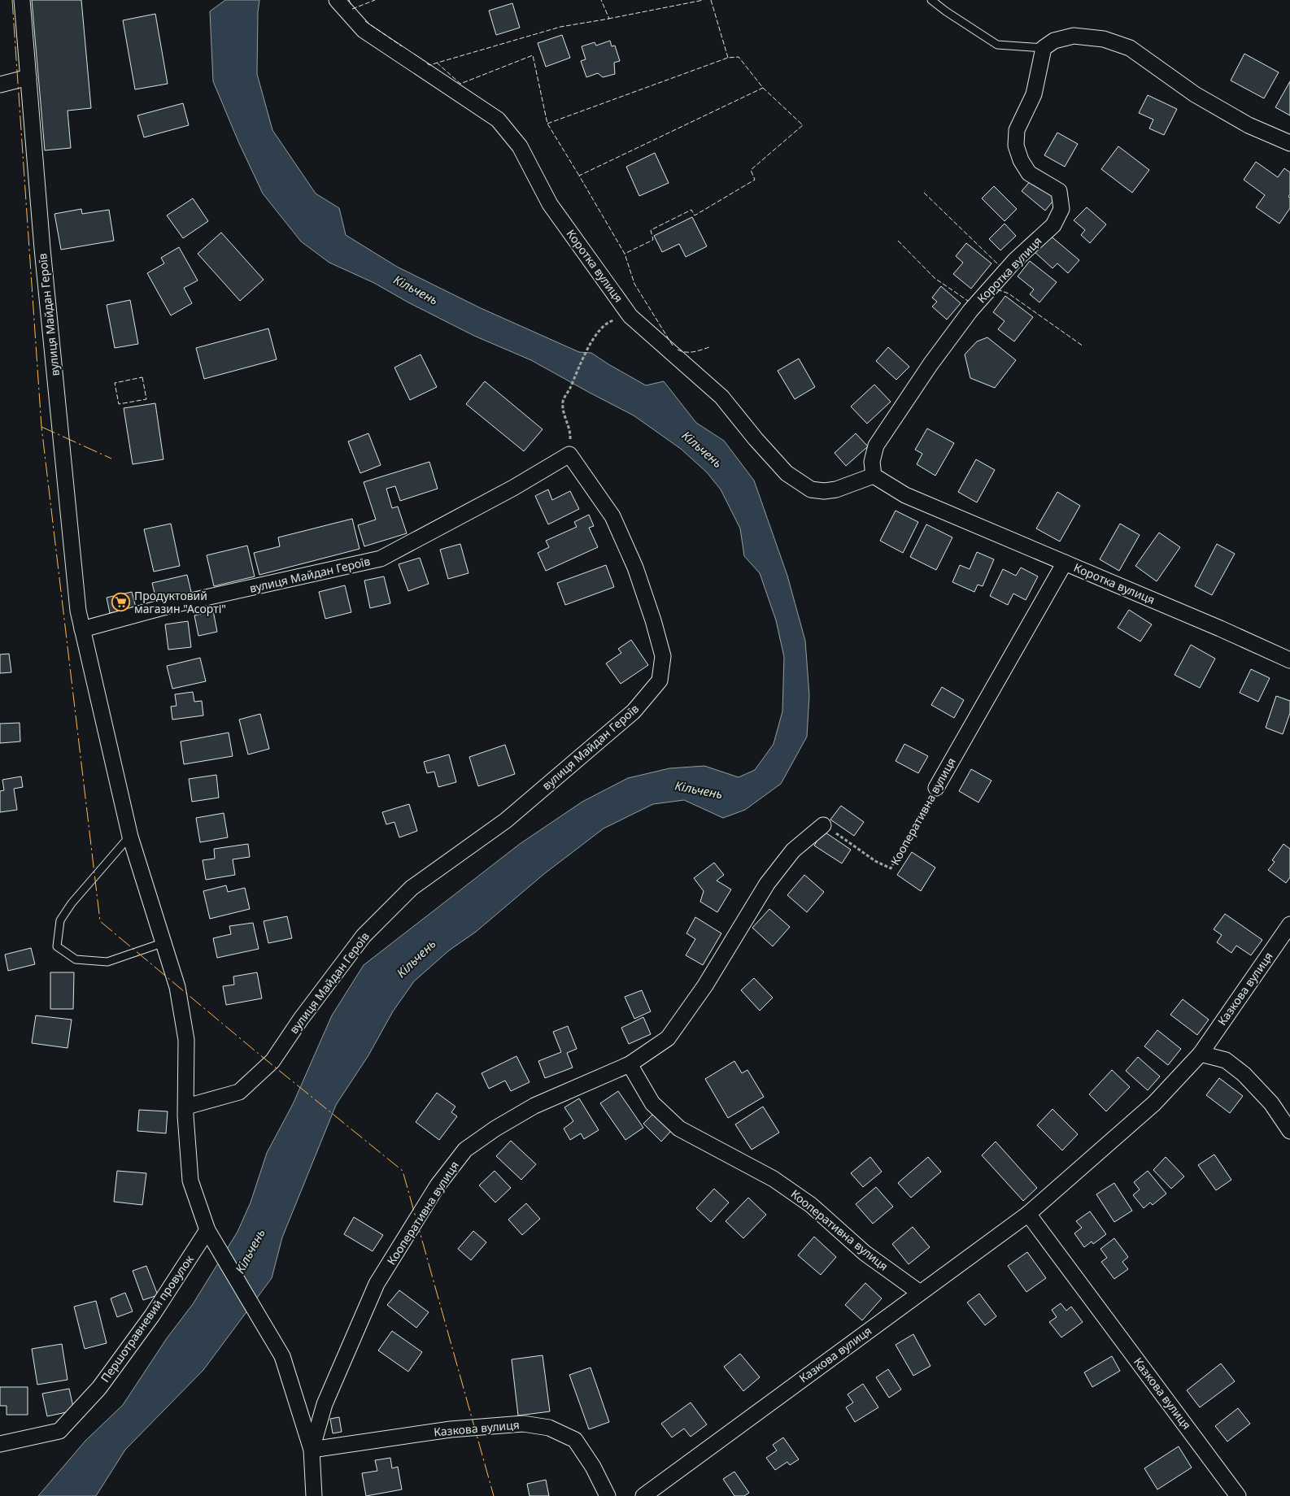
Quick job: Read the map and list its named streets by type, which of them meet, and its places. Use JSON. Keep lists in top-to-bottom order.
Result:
{
  "streets": {
    "street": [
      "Коротка вулиця",
      "вулиця Майдан Героїв",
      "Кооперативна вулиця",
      "Казкова вулиця",
      "Першотравневий провулок"
    ]
  },
  "crossings": [
    ["Коротка вулиця", "Кооперативна вулиця"],
    ["вулиця Майдан Героїв", "Кооперативна вулиця"],
    ["вулиця Майдан Героїв", "Казкова вулиця"],
    ["вулиця Майдан Героїв", "Першотравневий провулок"],
    ["Кооперативна вулиця", "Казкова вулиця"]
  ],
  "water": ["Кільчень"],
  "places": {
    "supermarket": ["Продуктовий магазин \"Асорті\""]
  }
}
